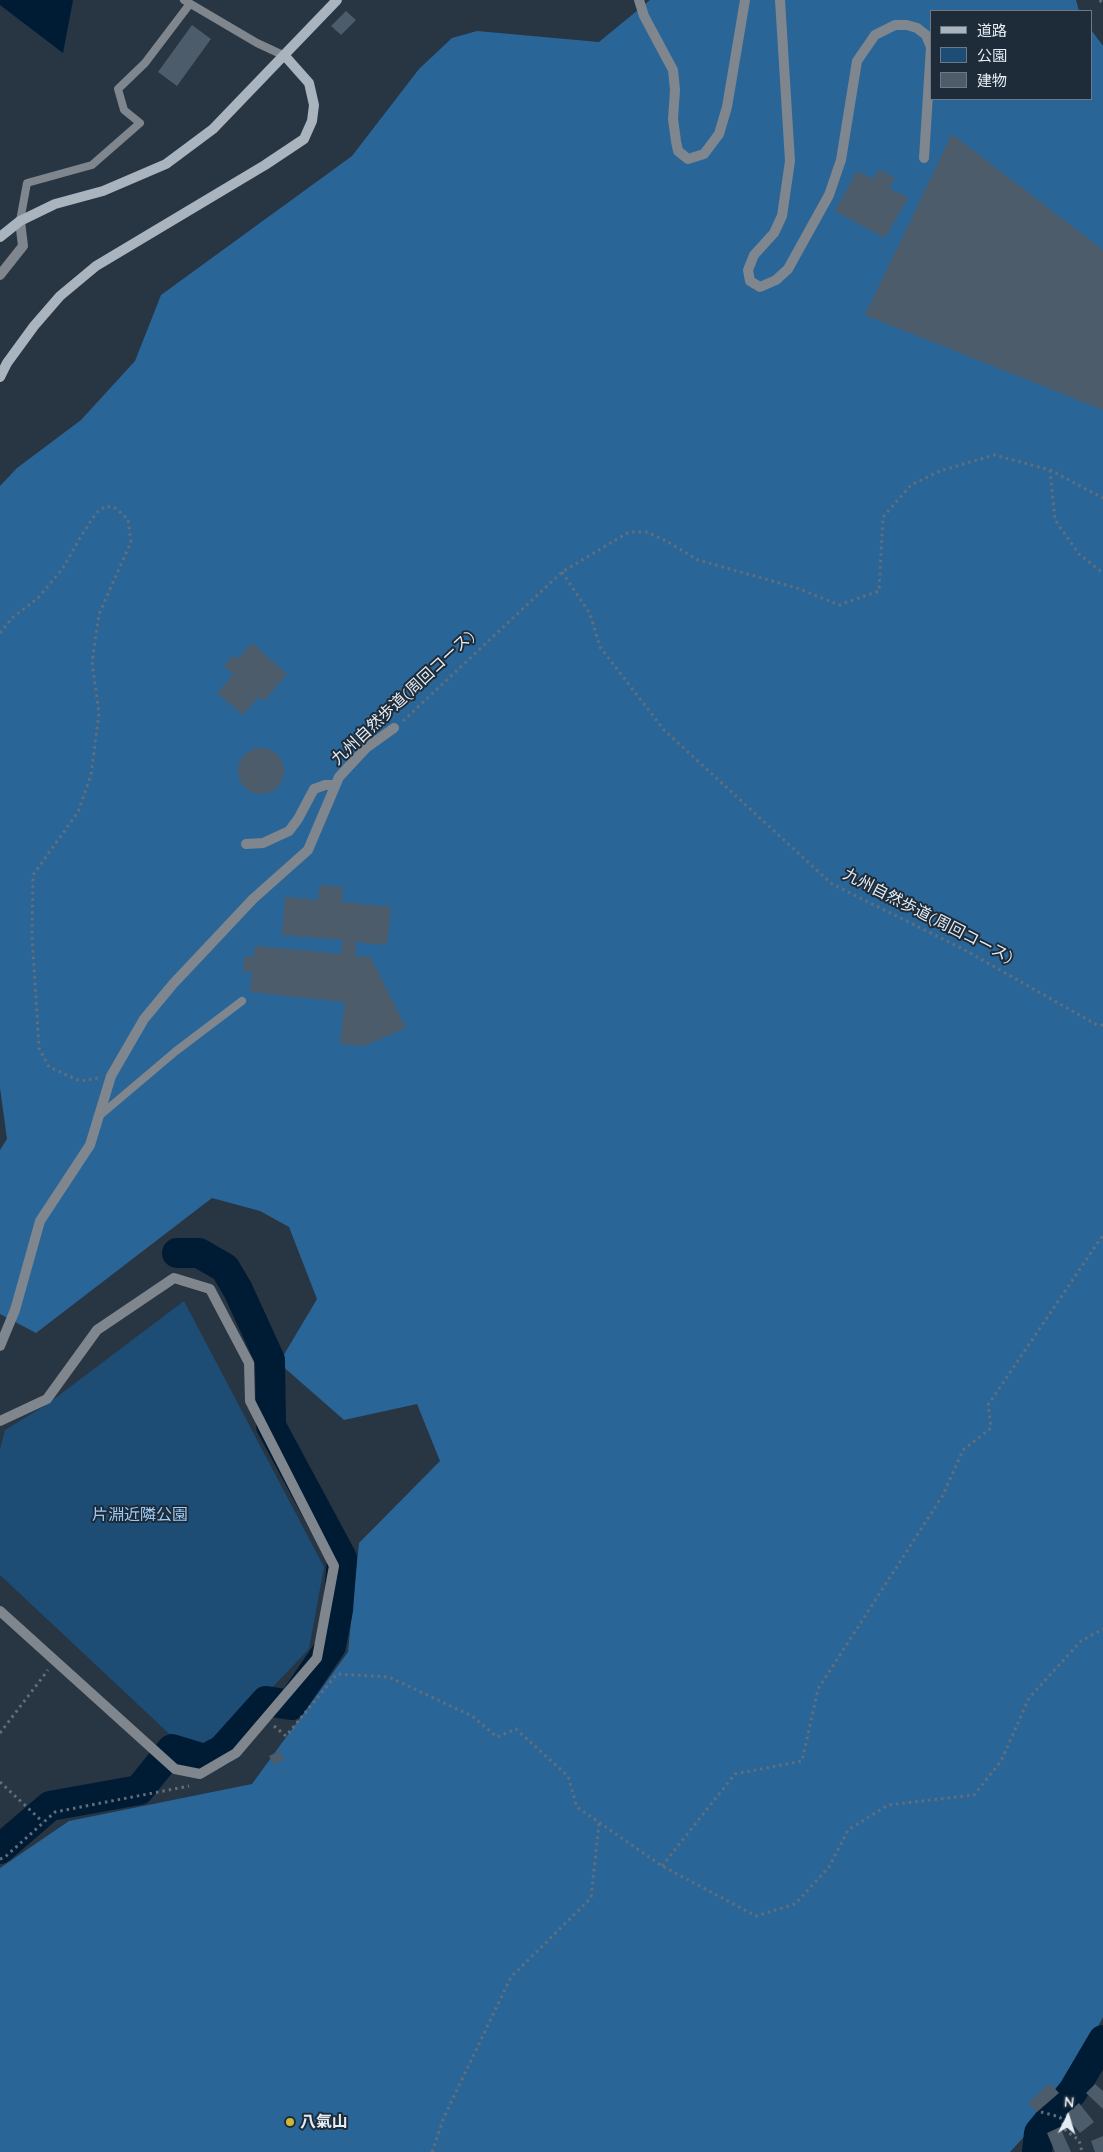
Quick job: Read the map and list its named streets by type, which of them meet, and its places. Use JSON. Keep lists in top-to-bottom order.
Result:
{
  "streets": {
    "street": ["九州自然歩道(周回コース)"]
  },
  "parks": ["片淵近隣公園"],
  "places": ["八氣山"],
  "legend": ["道路", "公園", "建物"],
  "north": "top"
}
